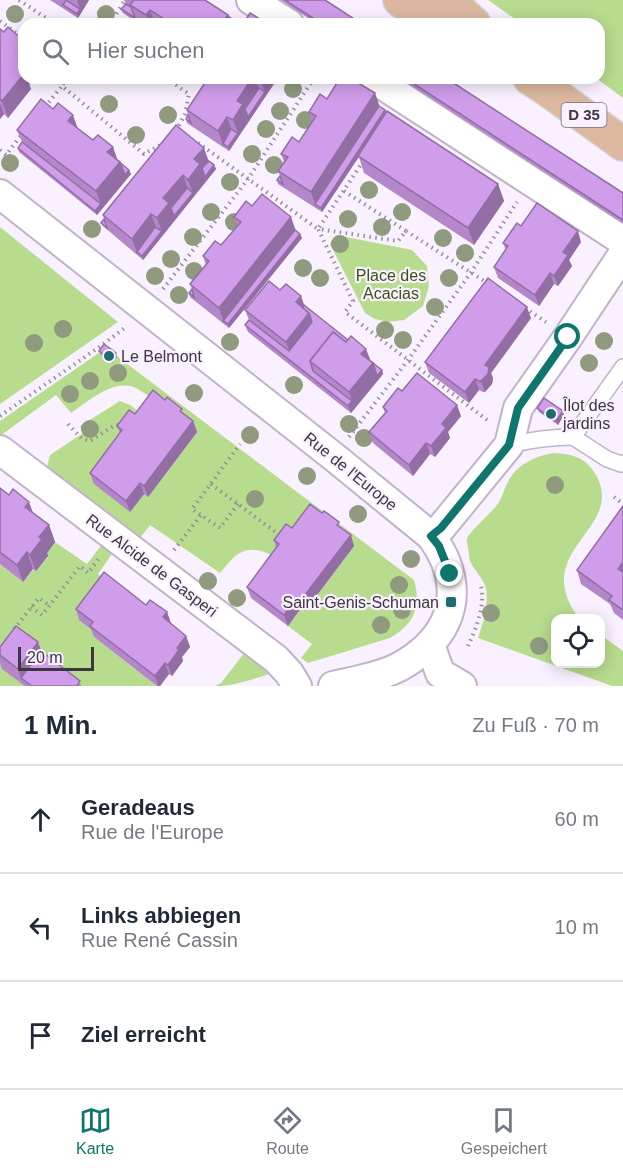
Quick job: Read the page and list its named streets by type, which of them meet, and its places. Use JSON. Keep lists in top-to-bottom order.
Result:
{
  "streets": {
    "main road": ["D 35"],
    "street": ["Rue de l'Europe", "Rue Alcide de Gasperi"]
  },
  "parks": ["Place des Acacias"],
  "places": {
    "other": ["Le Belmont", "Îlot des jardins"],
    "transit": ["Saint-Genis-Schuman"]
  },
  "scale_bar": "20 m",
  "page": {
    "search": "Hier suchen",
    "scale": "20 m",
    "heading": ["1 Min.", "Zu Fuß · 70 m"],
    "list": [
      ["Geradeaus", "Rue de l'Europe", "60 m"],
      ["Links abbiegen", "Rue René Cassin", "10 m"],
      "Ziel erreicht"
    ],
    "nav": ["Karte", "Route", "Gespeichert"]
  }
}
